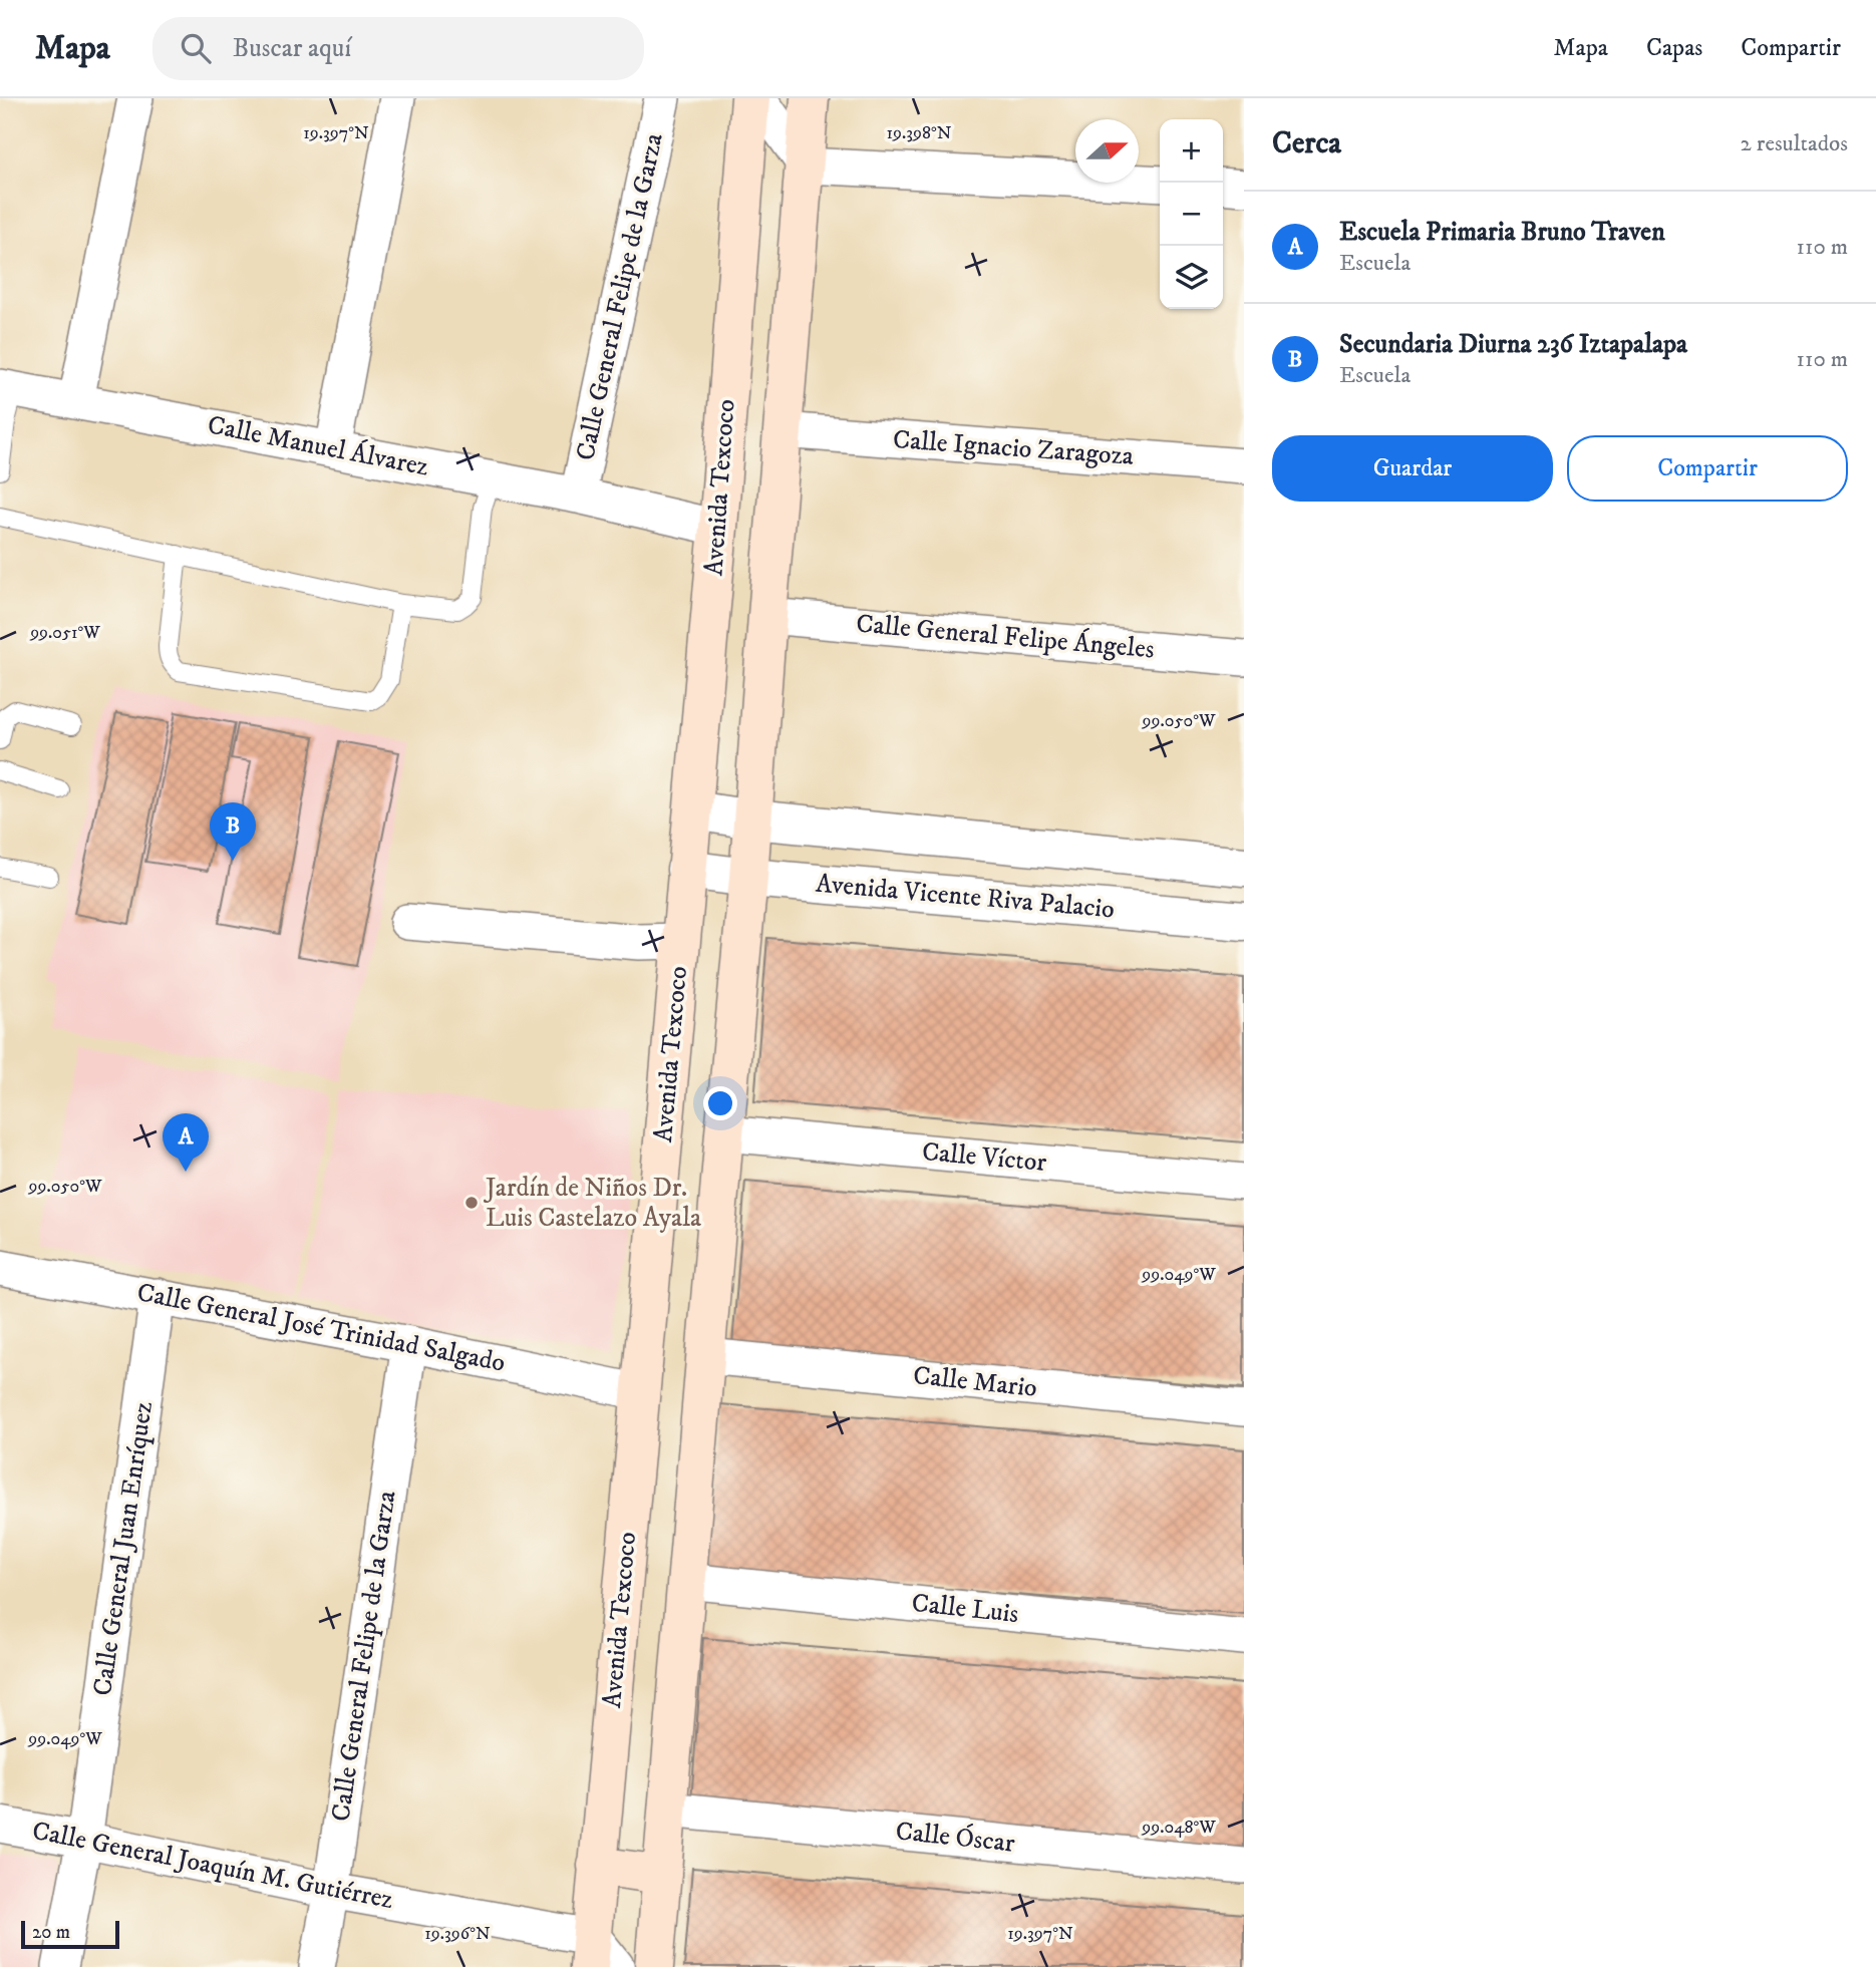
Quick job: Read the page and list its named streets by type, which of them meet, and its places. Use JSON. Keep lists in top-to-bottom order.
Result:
{
  "streets": {
    "main road": ["Avenida Texcoco"],
    "street": [
      "Calle General Felipe de la Garza",
      "Calle Manuel Álvarez",
      "Calle Ignacio Zaragoza",
      "Calle General Felipe Ángeles",
      "Avenida Vicente Riva Palacio",
      "Calle Víctor",
      "Calle General José Trinidad Salgado",
      "Calle Mario",
      "Calle General Juan Enríquez",
      "Calle Luis",
      "Calle Óscar",
      "Calle General Joaquín M. Gutiérrez"
    ]
  },
  "crossings": [
    ["Calle General Felipe de la Garza", "Calle Manuel Álvarez"],
    ["Calle General Felipe de la Garza", "Calle General José Trinidad Salgado"],
    ["Calle General Felipe de la Garza", "Calle General Joaquín M. Gutiérrez"],
    ["Calle Manuel Álvarez", "Avenida Texcoco"],
    ["Avenida Texcoco", "Avenida Vicente Riva Palacio"],
    ["Avenida Texcoco", "Calle General José Trinidad Salgado"],
    ["Avenida Texcoco", "Calle General Joaquín M. Gutiérrez"],
    ["Calle General José Trinidad Salgado", "Calle General Juan Enríquez"],
    ["Calle General Juan Enríquez", "Calle General Joaquín M. Gutiérrez"]
  ],
  "places": ["Jardín de Niños Dr. Luis Castelazo Ayala"],
  "scale_bar": "20 m",
  "north": "right",
  "page": {
    "header": "Mapa",
    "search": "Buscar aquí",
    "nav": ["Mapa", "Capas", "Compartir"],
    "heading": ["Cerca", "2 resultados"],
    "map_buttons": ["+", "−"],
    "list": [
      {
        "mark": "A",
        "name": "Escuela Primaria Bruno Traven",
        "note": "Escuela",
        "value": "110 m"
      },
      {
        "mark": "B",
        "name": "Secundaria Diurna 236 Iztapalapa",
        "note": "Escuela",
        "value": "110 m"
      }
    ],
    "buttons": ["Guardar", "Compartir"],
    "pins": ["B", "A"],
    "scale": "20 m"
  },
  "coordinates": [
    "19.397°N",
    "19.398°N",
    "99.051°W",
    "99.050°W",
    "99.049°W",
    "99.048°W",
    "19.396°N"
  ]
}
